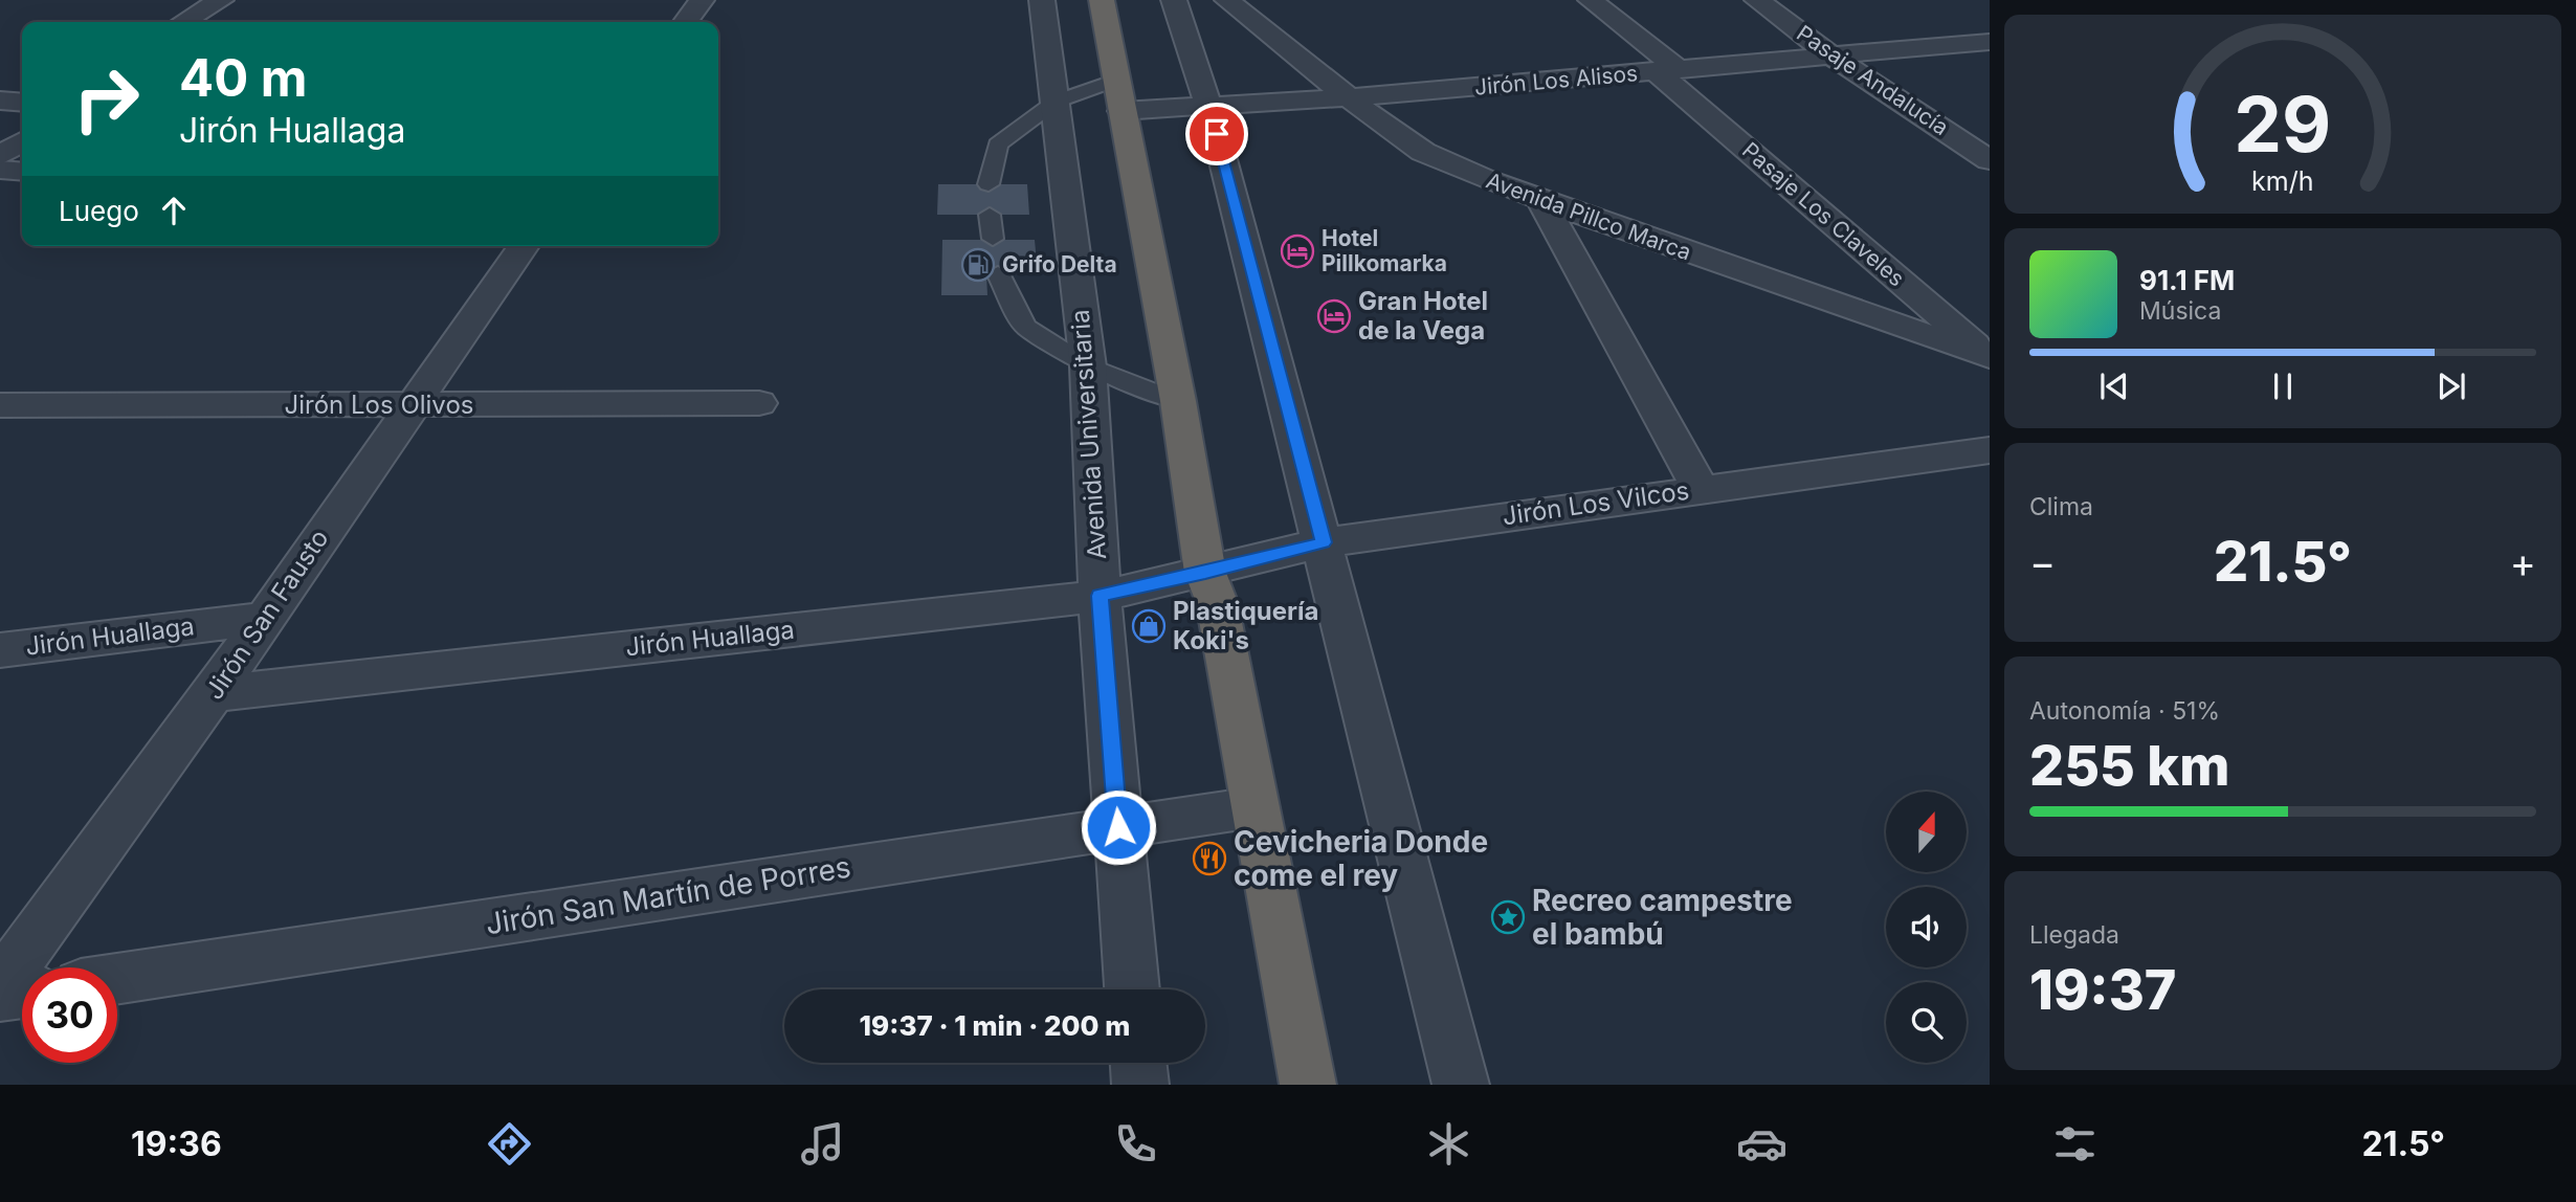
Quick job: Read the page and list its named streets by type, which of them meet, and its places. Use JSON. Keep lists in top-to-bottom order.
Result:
{
  "streets": {
    "street": [
      "Jirón Los Alisos",
      "Pasaje Andalucía",
      "Pasaje Los Claveles",
      "Avenida Pillco Marca",
      "Jirón Los Olivos",
      "Avenida Universitaria",
      "Jirón Los Vilcos",
      "Jirón San Fausto",
      "Jirón Huallaga",
      "Jirón San Martín de Porres"
    ]
  },
  "crossings": [
    ["Jirón Los Alisos", "Pasaje Andalucía"],
    ["Jirón Los Alisos", "Pasaje Los Claveles"],
    ["Jirón Los Alisos", "Avenida Pillco Marca"],
    ["Pasaje Los Claveles", "Avenida Pillco Marca"],
    ["Jirón Los Olivos", "Jirón San Fausto"],
    ["Avenida Universitaria", "Jirón Huallaga"],
    ["Avenida Universitaria", "Jirón San Martín de Porres"],
    ["Jirón Los Vilcos", "Jirón Huallaga"],
    ["Jirón San Fausto", "Jirón Huallaga"]
  ],
  "places": {
    "hotel": ["Hotel Pillkomarka", "Gran Hotel de la Vega"],
    "fuel station": ["Grifo Delta"],
    "shop": ["Plastiquería Koki's"],
    "restaurant": ["Cevicheria Donde come el rey"],
    "place": ["Recreo campestre el bambú"]
  },
  "north": "top",
  "page": {
    "turn": ["40 m", "Jirón Huallaga"],
    "then": "Luego",
    "song": ["91.1 FM", "Música"],
    "tile": [
      "Clima",
      ["Autonomía · 51%", "255 km"],
      ["Llegada", "19:37"]
    ],
    "heat": ["−", "21.5°", "+"],
    "limit": "30",
    "trip": "19:37 · 1 min · 200 m",
    "tabs": ["19:36", "21.5°"],
    "gauge": ["29", "km/h"]
  }
}
